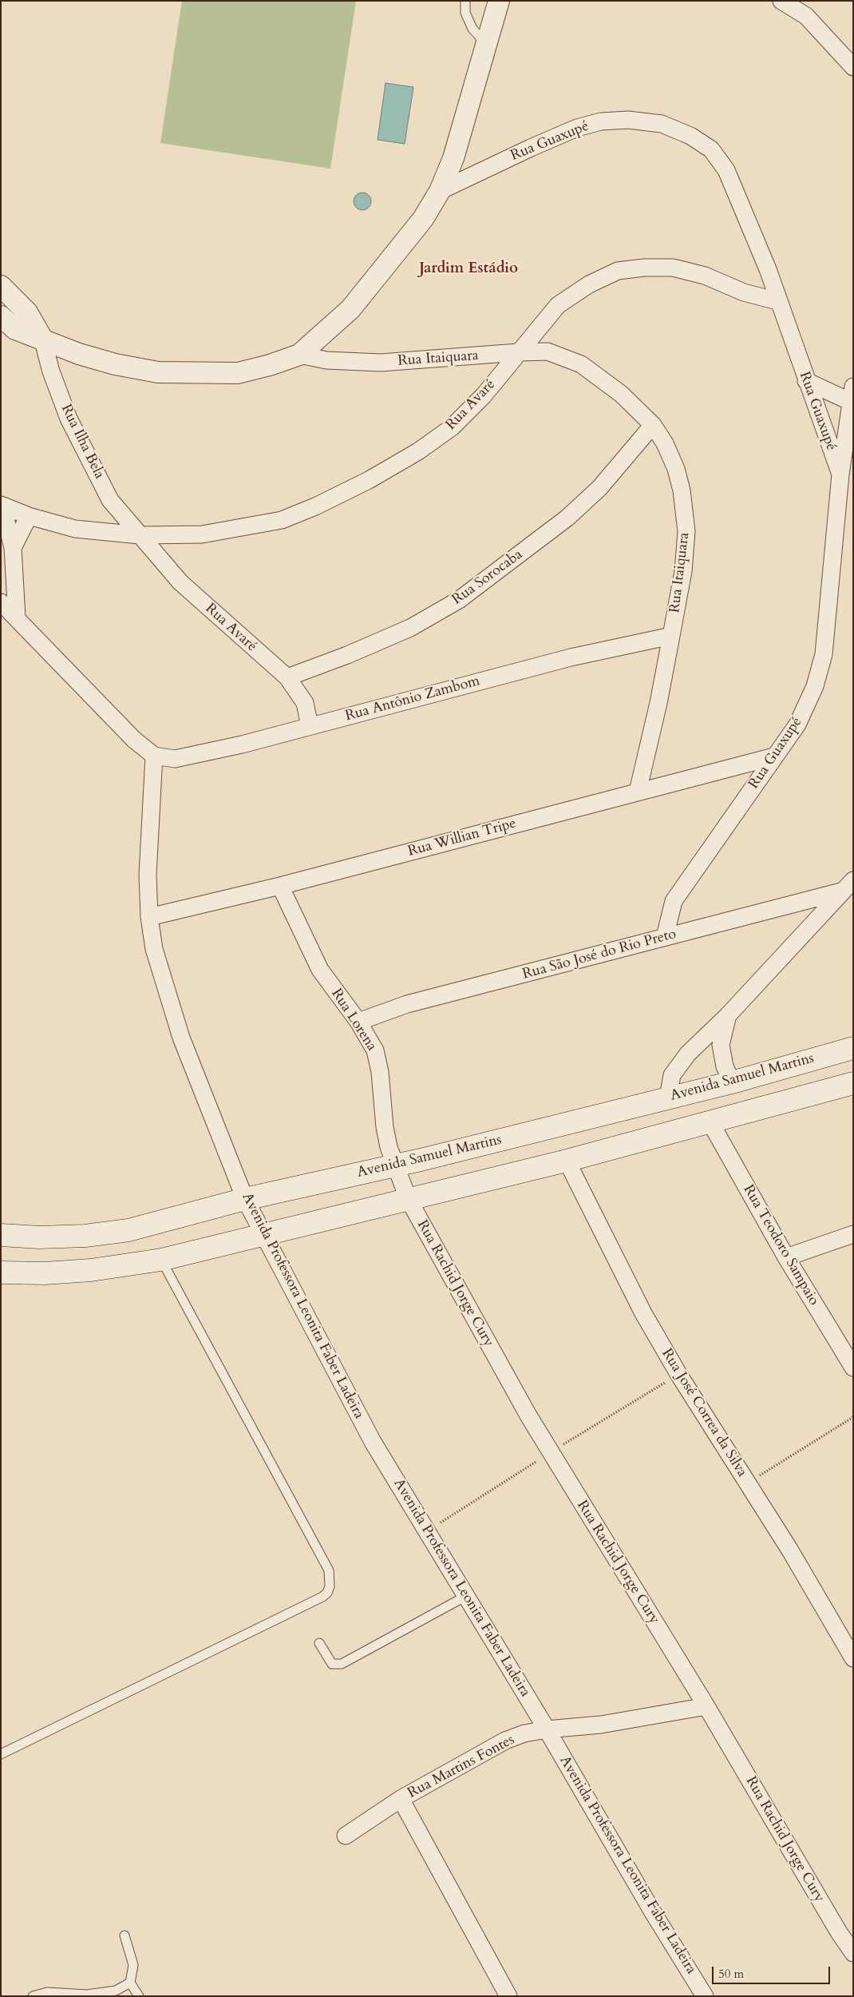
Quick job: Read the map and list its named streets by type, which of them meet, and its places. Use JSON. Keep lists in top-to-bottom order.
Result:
{
  "streets": {
    "main road": ["Avenida Samuel Martins"],
    "street": [
      "Rua Guaxupé",
      "Rua Itaiquara",
      "Rua Avaré",
      "Rua Ilha Bela",
      "Rua Sorocaba",
      "Rua Antônio Zambom",
      "Rua Willian Tripe",
      "Rua São José do Rio Preto",
      "Rua Lorena",
      "Rua Teodoro Sampaio",
      "Rua Rachid Jorge Cury",
      "Avenida Professora Leonita Faber Ladeira",
      "Rua José Correa da Silva",
      "Rua Martins Fontes"
    ]
  },
  "crossings": [
    ["Rua Guaxupé", "Rua Avaré"],
    ["Rua Guaxupé", "Rua Willian Tripe"],
    ["Rua Guaxupé", "Rua São José do Rio Preto"],
    ["Rua Itaiquara", "Rua Avaré"],
    ["Rua Itaiquara", "Rua Sorocaba"],
    ["Rua Itaiquara", "Rua Antônio Zambom"],
    ["Rua Itaiquara", "Rua Willian Tripe"],
    ["Rua Avaré", "Rua Ilha Bela"],
    ["Rua Avaré", "Rua Sorocaba"],
    ["Rua Avaré", "Rua Antônio Zambom"],
    ["Rua Antônio Zambom", "Avenida Professora Leonita Faber Ladeira"],
    ["Rua Willian Tripe", "Rua Lorena"],
    ["Rua Willian Tripe", "Avenida Professora Leonita Faber Ladeira"],
    ["Rua São José do Rio Preto", "Rua Lorena"],
    ["Rua Lorena", "Avenida Samuel Martins"],
    ["Rua Lorena", "Rua Rachid Jorge Cury"],
    ["Avenida Samuel Martins", "Rua Rachid Jorge Cury"],
    ["Avenida Samuel Martins", "Avenida Professora Leonita Faber Ladeira"],
    ["Rua Rachid Jorge Cury", "Rua Martins Fontes"],
    ["Avenida Professora Leonita Faber Ladeira", "Rua Martins Fontes"]
  ],
  "districts": ["Jardim Estádio"],
  "scale_bar": "50 m"
}
